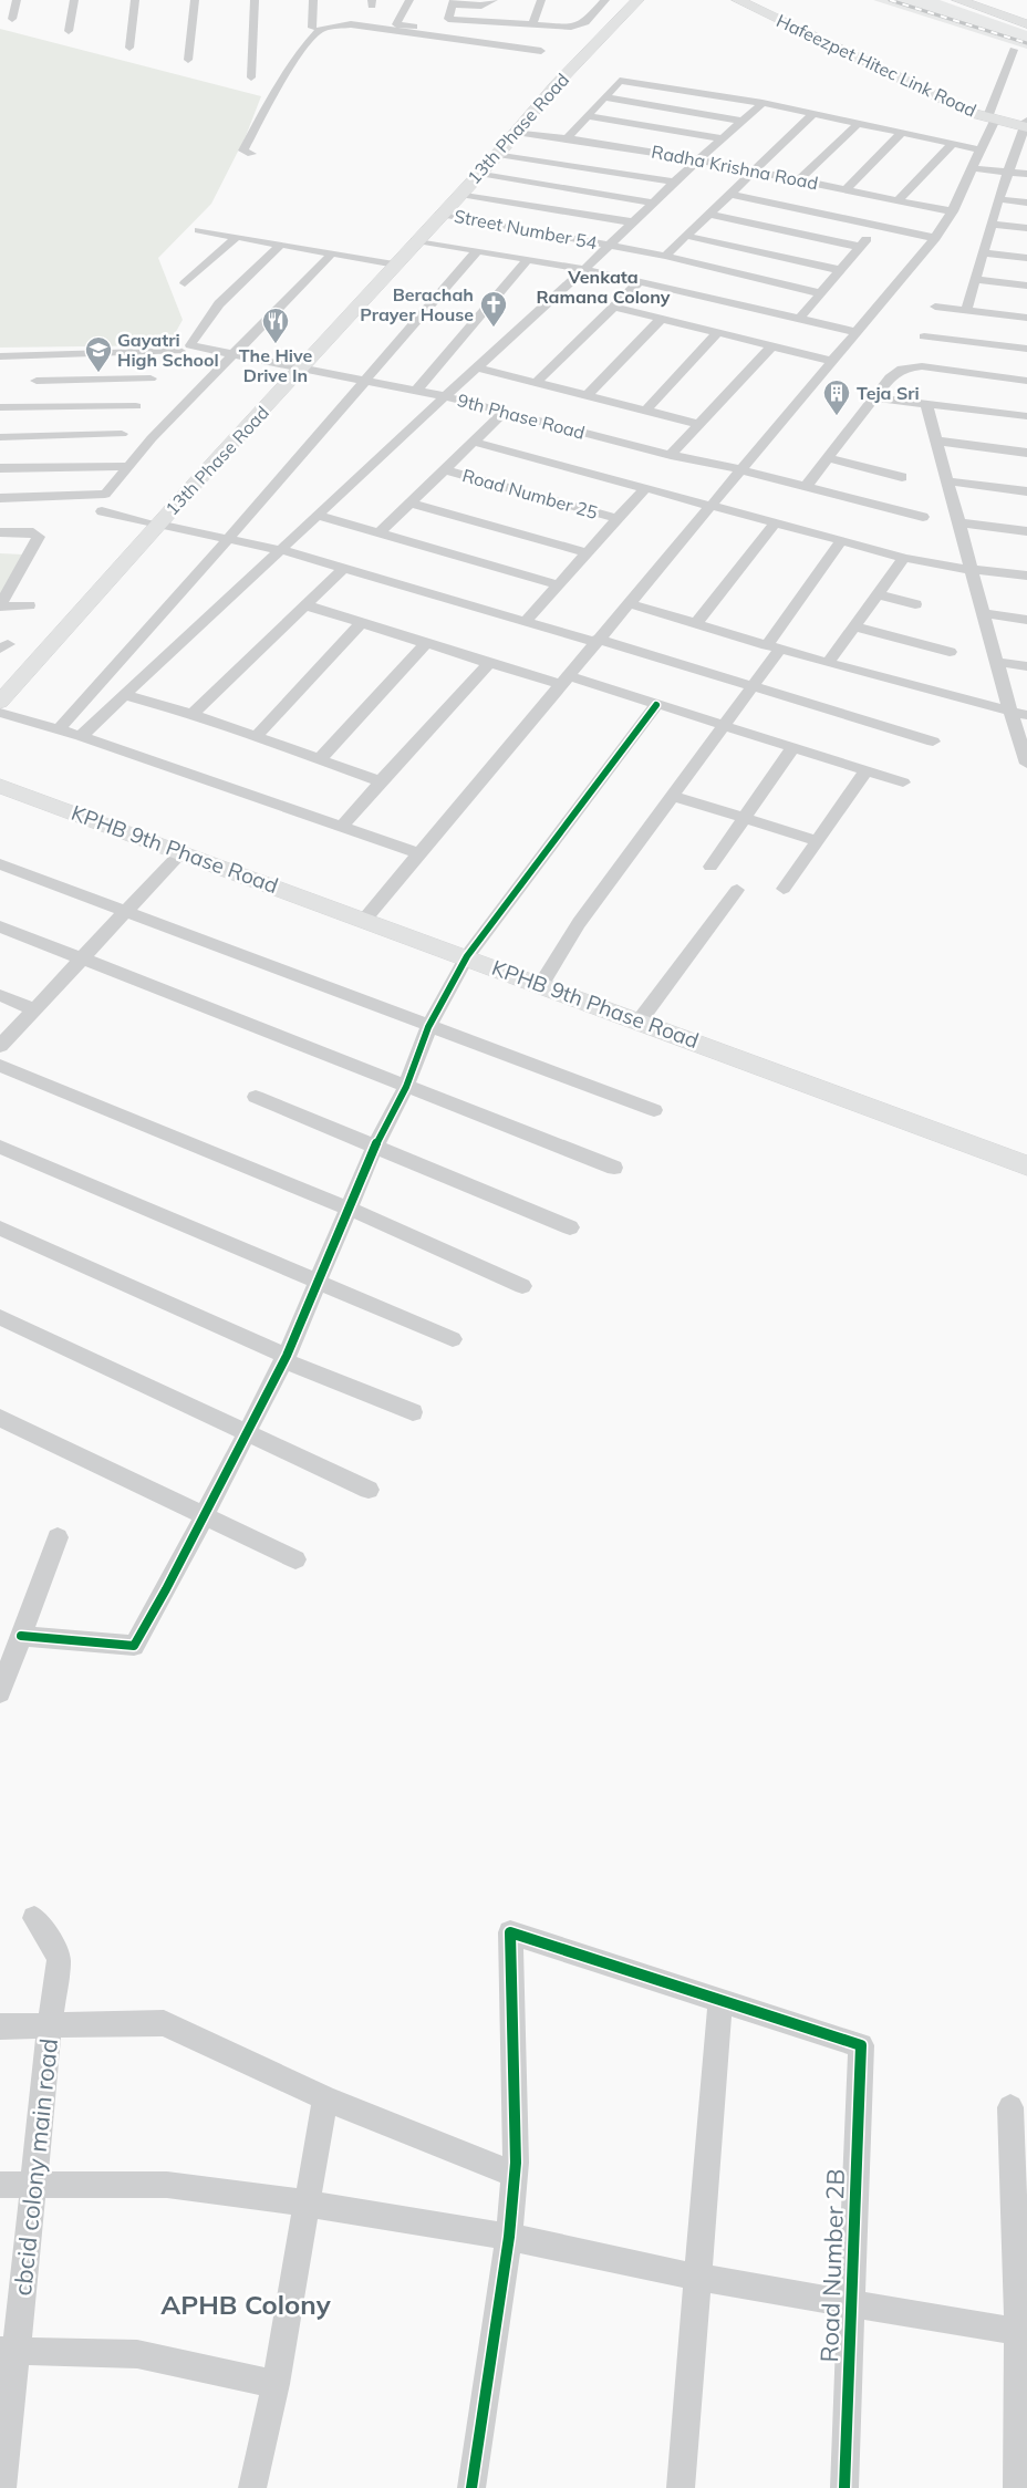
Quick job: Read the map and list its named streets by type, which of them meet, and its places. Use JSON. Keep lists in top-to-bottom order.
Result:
{
  "streets": {
    "street": [
      "Hafeezpet Hitec Link Road",
      "13th Phase Road",
      "Radha Krishna Road",
      "Street Number 54",
      "9th Phase Road",
      "Road Number 25",
      "KPHB 9th Phase Road",
      "cbcid colony main road",
      "Road Number 2B"
    ]
  },
  "crossings": [
    ["13th Phase Road", "Radha Krishna Road"],
    ["13th Phase Road", "Street Number 54"],
    ["13th Phase Road", "9th Phase Road"]
  ],
  "districts": ["Venkata Ramana Colony", "APHB Colony"],
  "places": {
    "church": ["Berachah Prayer House"],
    "restaurant": ["The Hive Drive In"],
    "school or university": ["Gayatri High School"],
    "building": ["Teja Sri"]
  }
}
